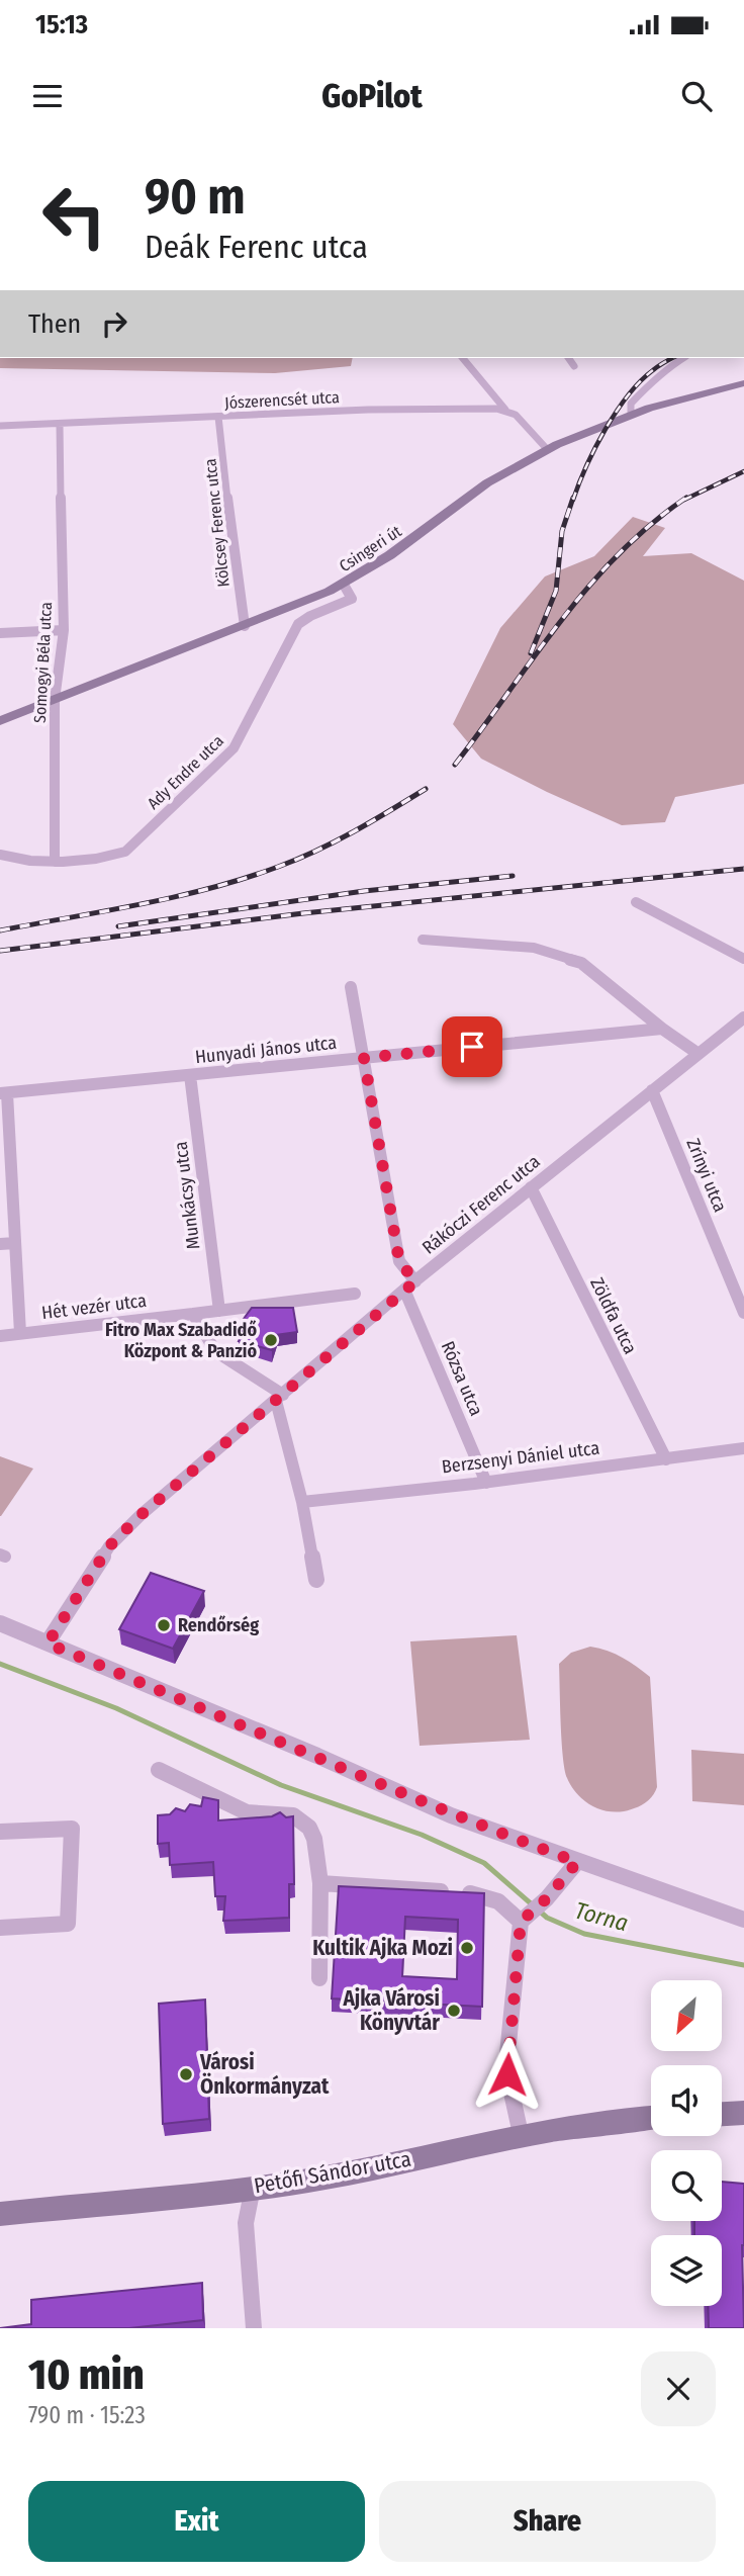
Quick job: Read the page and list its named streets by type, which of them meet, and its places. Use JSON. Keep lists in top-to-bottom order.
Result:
{
  "streets": {
    "main road": ["Csingeri út", "Petőfi Sándor utca"],
    "street": [
      "Jószerencsét utca",
      "Kölcsey Ferenc utca",
      "Somogyi Béla utca",
      "Ady Endre utca",
      "Hunyadi János utca",
      "Zrínyi utca",
      "Munkácsy utca",
      "Rákóczi Ferenc utca",
      "Hét vezér utca",
      "Zöldfa utca",
      "Rózsa utca",
      "Berzsenyi Dániel utca"
    ]
  },
  "crossings": [
    ["Jószerencsét utca", "Kölcsey Ferenc utca"],
    ["Jószerencsét utca", "Somogyi Béla utca"],
    ["Kölcsey Ferenc utca", "Csingeri út"],
    ["Csingeri út", "Somogyi Béla utca"],
    ["Csingeri út", "Ady Endre utca"],
    ["Somogyi Béla utca", "Ady Endre utca"],
    ["Hunyadi János utca", "Munkácsy utca"],
    ["Hunyadi János utca", "Rózsa utca"],
    ["Zrínyi utca", "Rákóczi Ferenc utca"],
    ["Munkácsy utca", "Hét vezér utca"],
    ["Rákóczi Ferenc utca", "Zöldfa utca"],
    ["Rákóczi Ferenc utca", "Rózsa utca"],
    ["Zöldfa utca", "Berzsenyi Dániel utca"],
    ["Rózsa utca", "Berzsenyi Dániel utca"]
  ],
  "water": ["Torna"],
  "places": [
    "Fitro Max Szabadidő Központ & Panzió",
    "Rendőrség",
    "Kultik Ajka Mozi",
    "Ajka Városi Könyvtár",
    "Városi Önkormányzat"
  ],
  "north": "bottom left",
  "page": {
    "status": "15:13",
    "header": "GoPilot",
    "turn": ["90 m", "Deák Ferenc utca"],
    "then": "Then",
    "heading": ["10 min", "790 m · 15:23"],
    "buttons": ["Exit", "Share"]
  }
}
